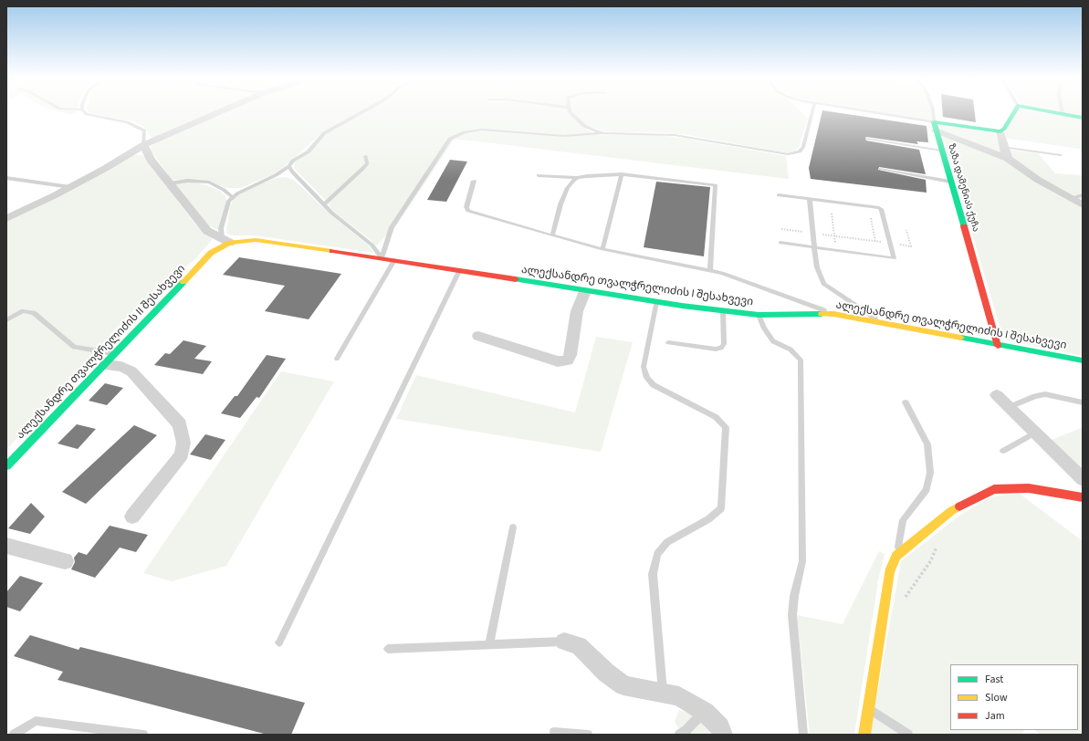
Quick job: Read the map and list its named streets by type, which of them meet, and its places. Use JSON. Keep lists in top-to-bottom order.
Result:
{
  "streets": {
    "street": ["ზაზა დამენიას ქუჩა", "ალექსანდრე თვალჭრელიძის I შესახვევი", "ალექსანდრე თვალჭრელიძის II შესახვევი"]
  },
  "crossings": [
    ["ზაზა დამენიას ქუჩა", "ალექსანდრე თვალჭრელიძის I შესახვევი"],
    ["ალექსანდრე თვალჭრელიძის I შესახვევი", "ალექსანდრე თვალჭრელიძის II შესახვევი"]
  ],
  "legend": ["Fast", "Slow", "Jam"]
}
